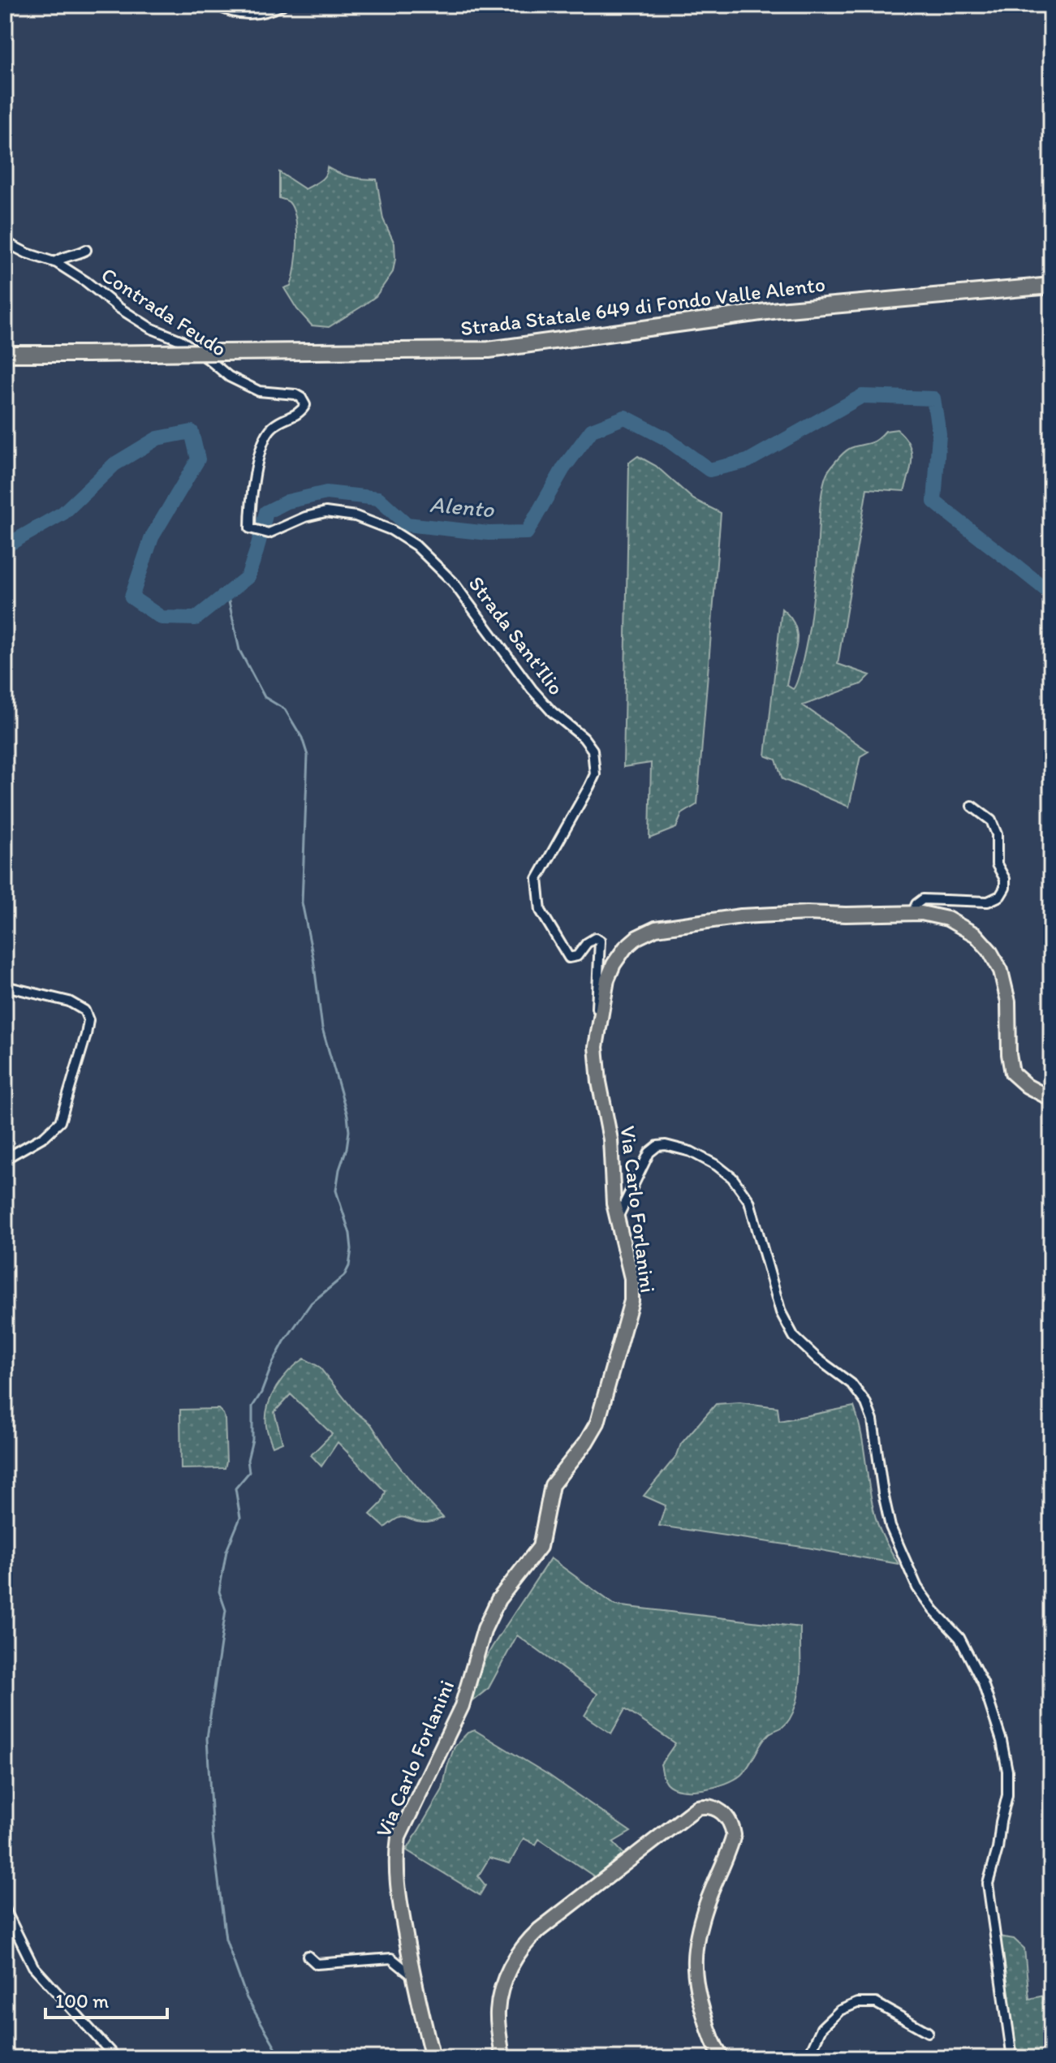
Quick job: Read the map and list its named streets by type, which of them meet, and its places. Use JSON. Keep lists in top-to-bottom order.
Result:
{
  "streets": {
    "highway": ["Strada Statale 649 di Fondo Valle Alento"],
    "main road": ["Via Carlo Forlanini"],
    "street": ["Contrada Feudo", "Strada Sant'Ilio"]
  },
  "crossings": [
    ["Contrada Feudo", "Strada Sant'Ilio"],
    ["Strada Sant'Ilio", "Via Carlo Forlanini"]
  ],
  "water": ["Alento"],
  "scale_bar": "100 m"
}
